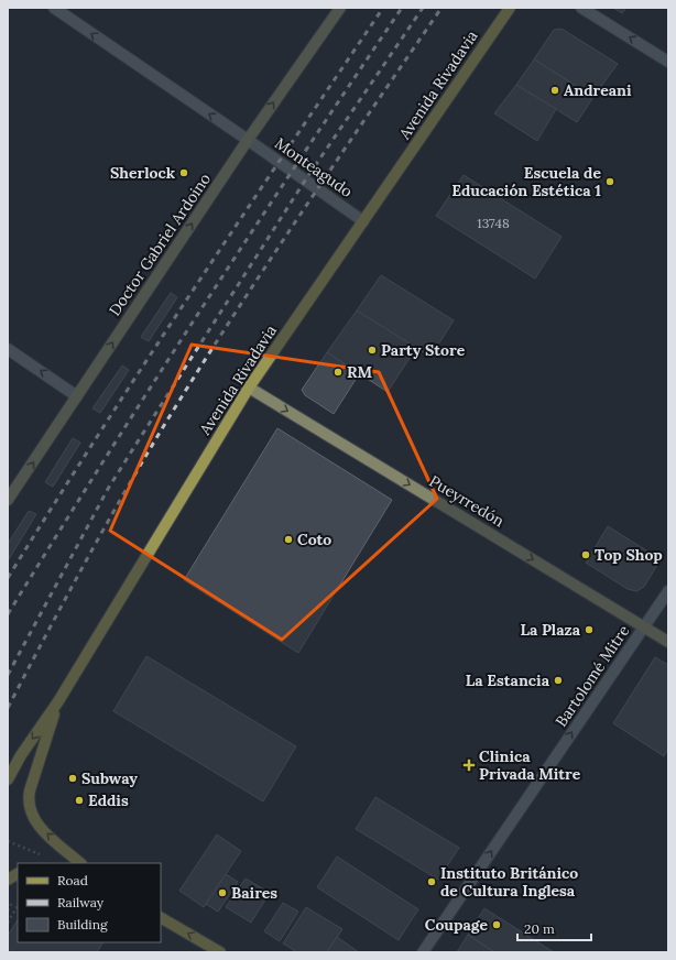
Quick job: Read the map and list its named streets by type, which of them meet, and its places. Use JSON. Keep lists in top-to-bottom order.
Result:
{
  "streets": {
    "main road": ["Avenida Rivadavia", "Doctor Gabriel Ardoino", "Pueyrredón"],
    "street": ["Monteagudo", "Bartolomé Mitre"]
  },
  "crossings": [
    ["Avenida Rivadavia", "Monteagudo"],
    ["Avenida Rivadavia", "Pueyrredón"],
    ["Monteagudo", "Doctor Gabriel Ardoino"],
    ["Pueyrredón", "Bartolomé Mitre"]
  ],
  "one_way": [
    "Monteagudo",
    "Doctor Gabriel Ardoino",
    "Pueyrredón",
    "Bartolomé Mitre"
  ],
  "places": {
    "other": [
      "Andreani",
      "Sherlock",
      "Escuela de Educación Estética 1",
      "Party Store",
      "RM",
      "Coto",
      "Top Shop",
      "La Plaza",
      "La Estancia",
      "Subway",
      "Eddis",
      "Instituto Británico de Cultura Inglesa",
      "Baires",
      "Coupage"
    ],
    "health": ["Clinica Privada Mitre"]
  },
  "house_numbers": ["13748"],
  "legend": ["Road", "Railway", "Building"],
  "scale_bar": "20 m"
}
